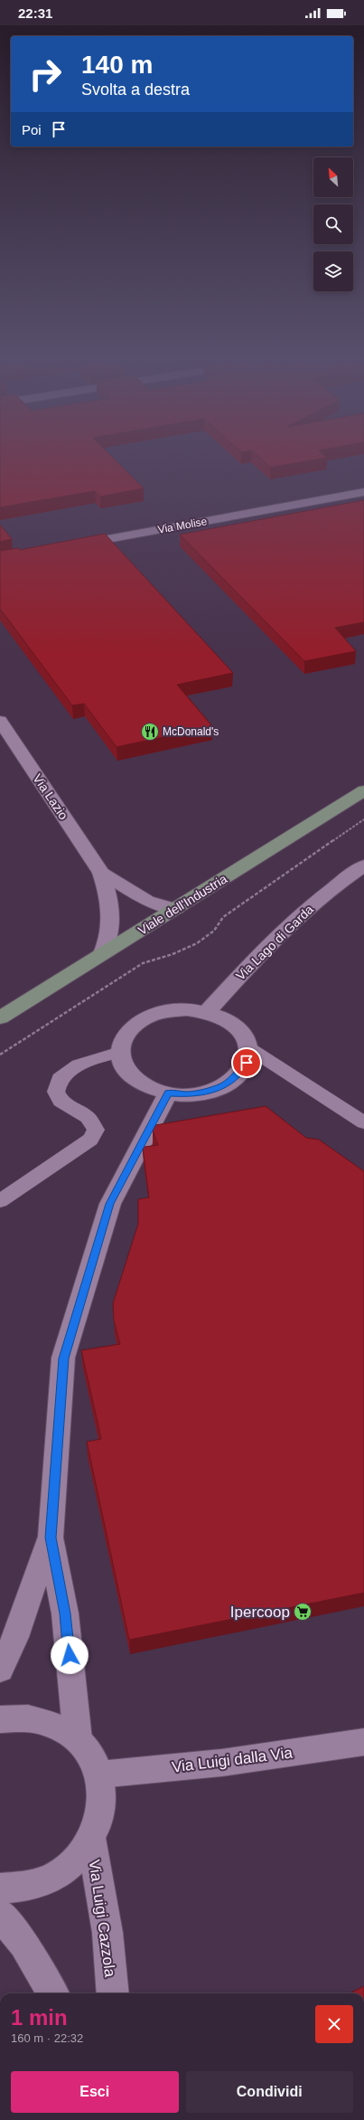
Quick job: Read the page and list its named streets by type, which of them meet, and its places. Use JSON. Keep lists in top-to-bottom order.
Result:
{
  "streets": {
    "main road": ["Viale dell'Industria"],
    "street": [
      "Via Molise",
      "Via Lazio",
      "Via Lago di Garda",
      "Via Luigi dalla Via",
      "Via Luigi Cazzola"
    ]
  },
  "places": {
    "restaurant": ["McDonald's"],
    "supermarket": ["Ipercoop"]
  },
  "north": "top left",
  "page": {
    "status": "22:31",
    "turn": ["140 m", "Svolta a destra"],
    "then": "Poi",
    "heading": ["1 min", "160 m · 22:32"],
    "buttons": ["Esci", "Condividi"]
  }
}
